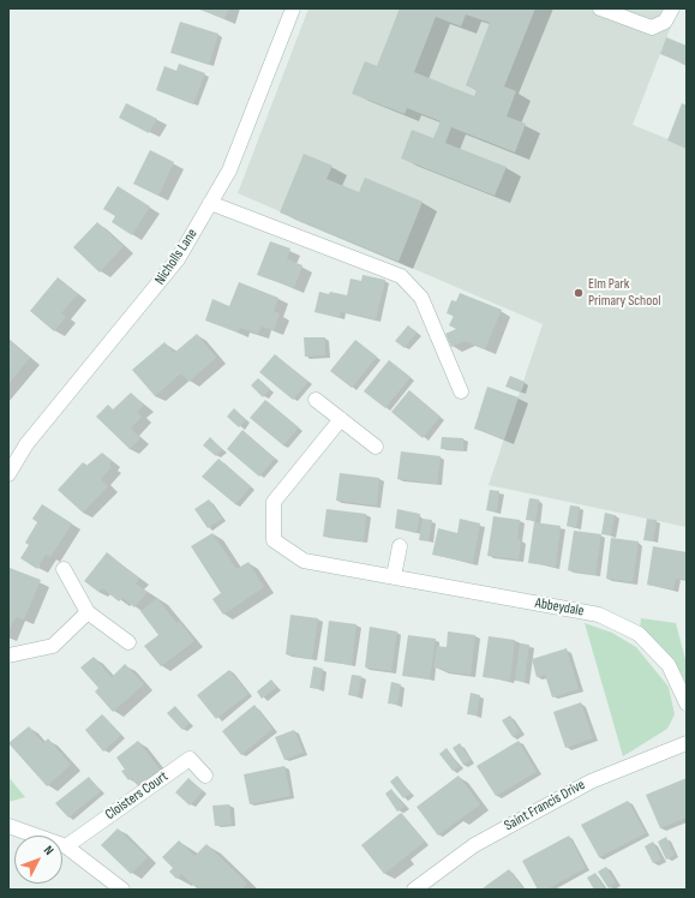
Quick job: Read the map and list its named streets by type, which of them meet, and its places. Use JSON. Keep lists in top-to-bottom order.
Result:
{
  "streets": {
    "street": [
      "Nicholls Lane",
      "Abbeydale",
      "Cloisters Court",
      "Saint Francis Drive"
    ]
  },
  "places": ["Elm Park Primary School"],
  "north": "top right"
}
